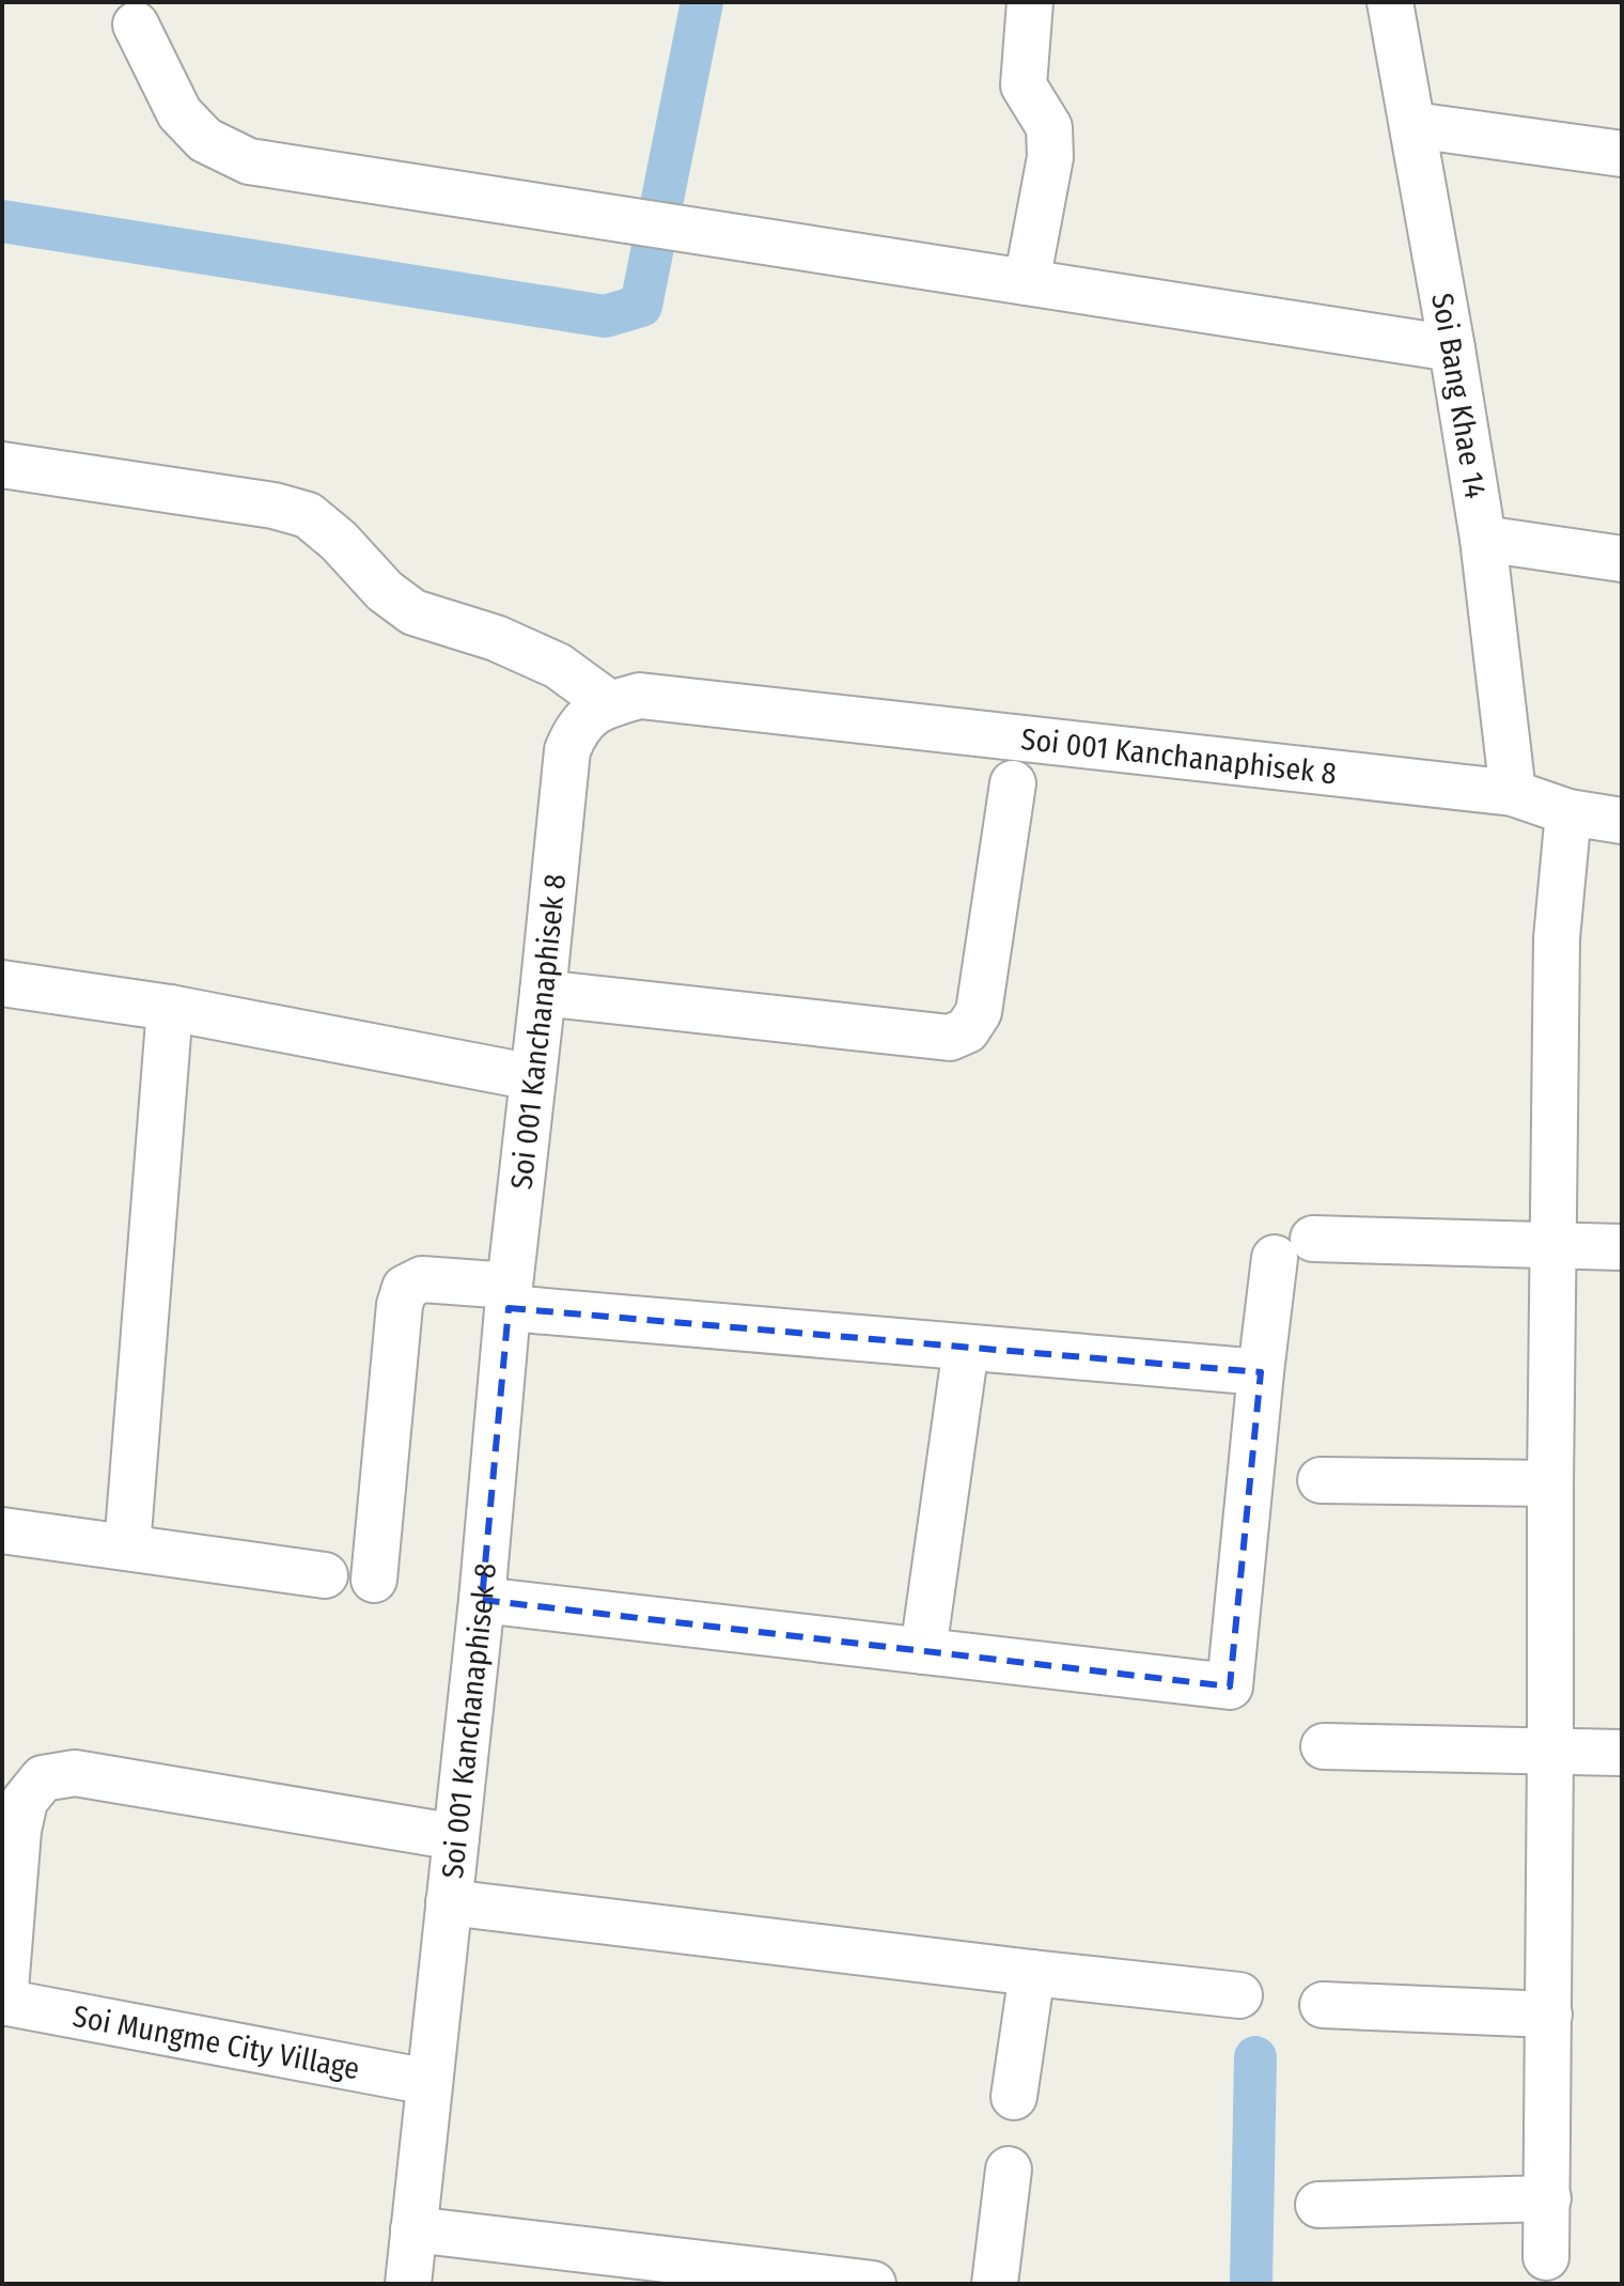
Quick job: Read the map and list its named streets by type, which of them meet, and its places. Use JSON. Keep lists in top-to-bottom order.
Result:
{
  "streets": {
    "street": ["Soi Bang Khae 14", "Soi 001 Kanchanaphisek 8", "Soi Mungme City Village"]
  },
  "crossings": [
    ["Soi Bang Khae 14", "Soi 001 Kanchanaphisek 8"],
    ["Soi 001 Kanchanaphisek 8", "Soi Mungme City Village"]
  ]
}
